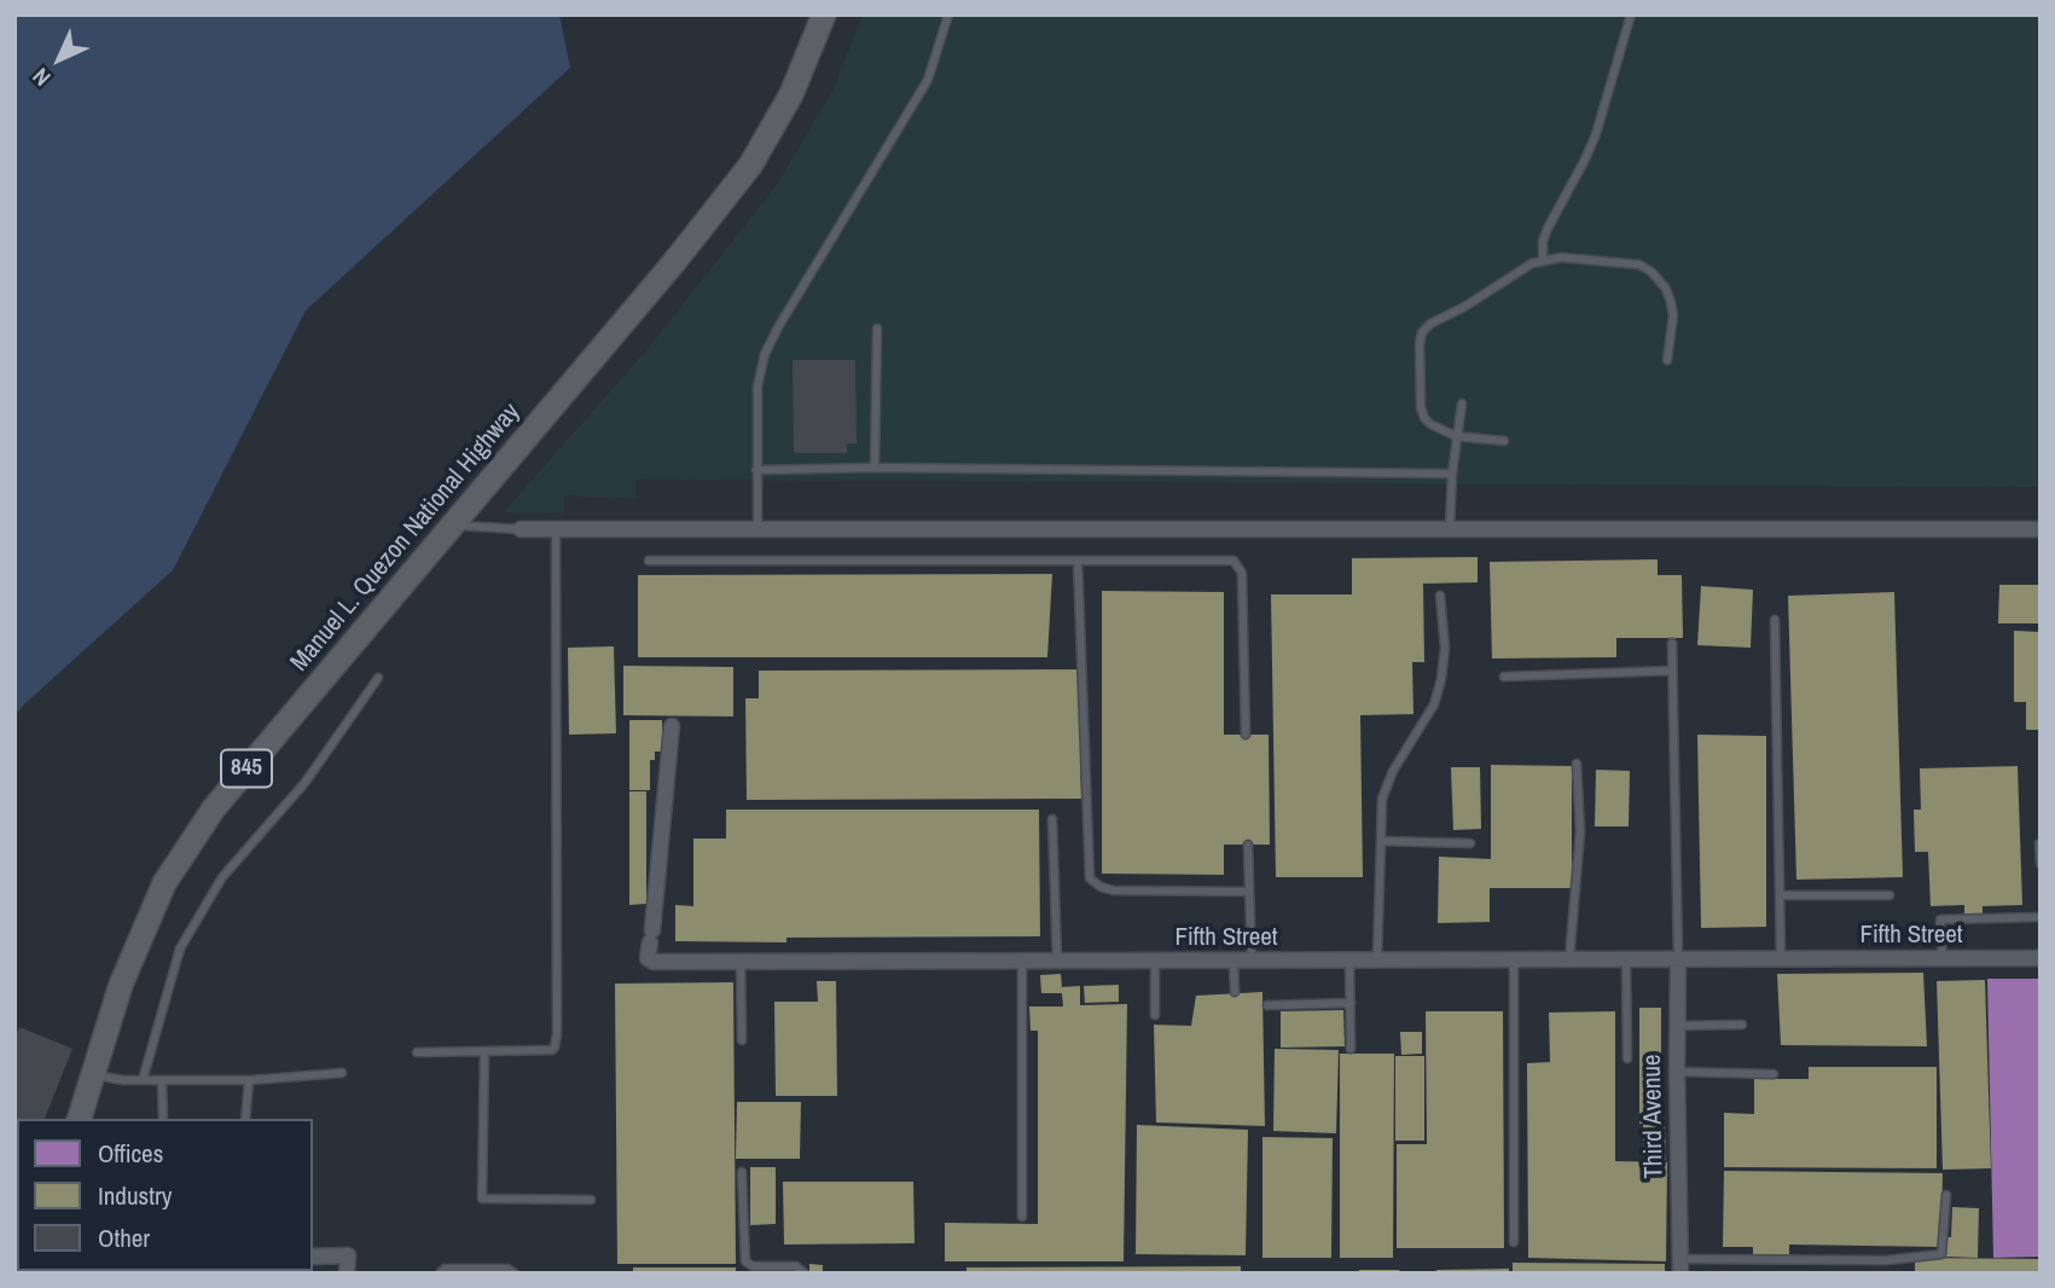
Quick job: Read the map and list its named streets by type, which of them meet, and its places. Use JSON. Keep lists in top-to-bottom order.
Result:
{
  "streets": {
    "main road": ["Manuel L. Quezon National Highway", "845"],
    "street": ["Fifth Street", "Third Avenue"]
  },
  "crossings": [
    ["Fifth Street", "Third Avenue"]
  ],
  "legend": ["Offices", "Industry", "Other"],
  "north": "bottom left"
}
